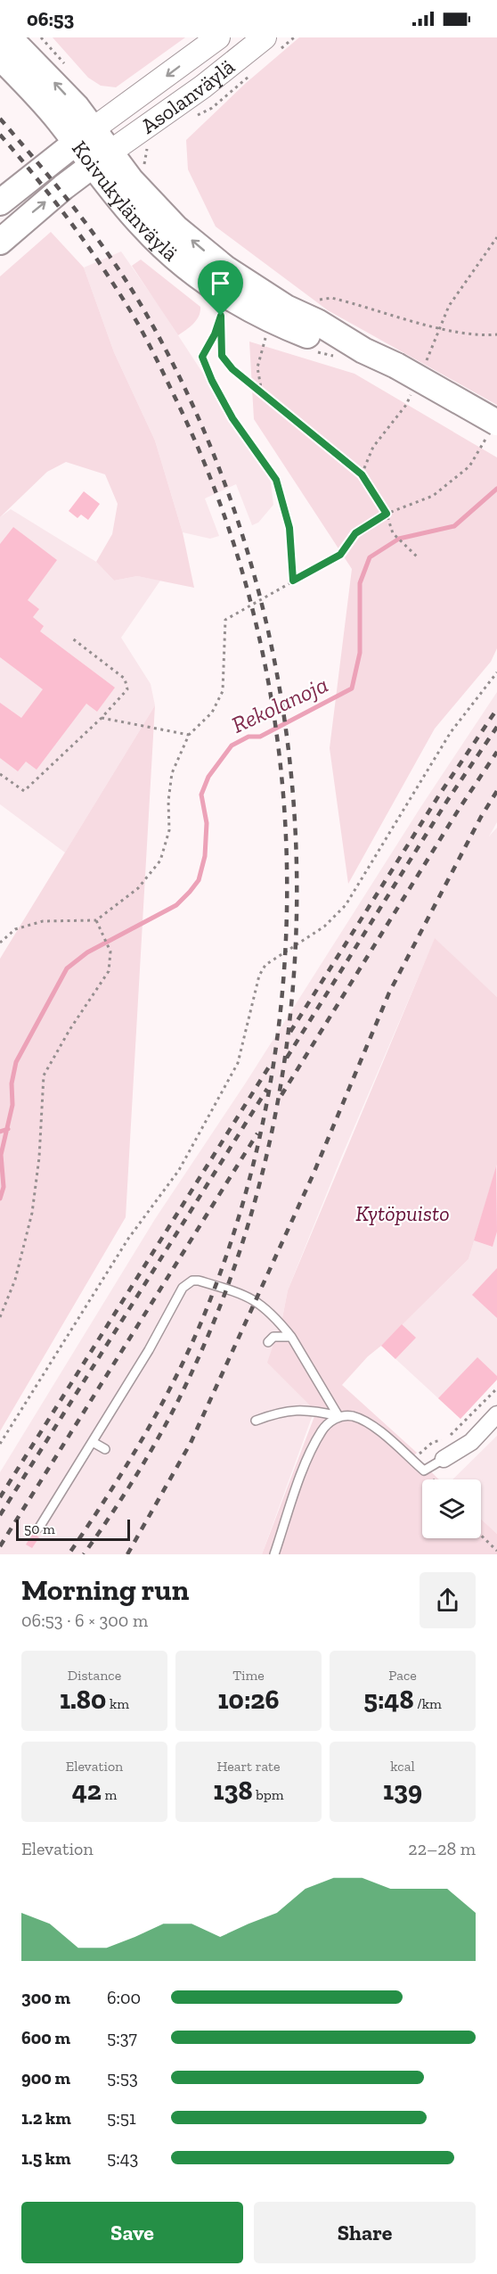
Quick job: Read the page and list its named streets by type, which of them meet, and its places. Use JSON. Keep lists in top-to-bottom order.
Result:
{
  "streets": {
    "main road": ["Asolanväylä", "Koivukylänväylä"]
  },
  "crossings": [
    ["Asolanväylä", "Koivukylänväylä"]
  ],
  "water": ["Rekolanoja"],
  "parks": ["Kytöpuisto"],
  "scale_bar": "50 m",
  "page": {
    "status": "06:53",
    "scale": "50 m",
    "heading": ["Morning run", "06:53 · 6 × 300 m"],
    "stats": [
      ["Distance", "1.80 km"],
      ["Time", "10:26"],
      ["Pace", "5:48 /km"],
      ["Elevation", "42 m"],
      ["Heart rate", "138 bpm"],
      ["kcal", "139"]
    ],
    "chart": ["Elevation", "22–28 m"],
    "list": [
      {
        "name": "300 m",
        "note": "6:00"
      },
      {
        "name": "600 m",
        "note": "5:37"
      },
      {
        "name": "900 m",
        "note": "5:53"
      },
      {
        "name": "1.2 km",
        "note": "5:51"
      },
      {
        "name": "1.5 km",
        "note": "5:43"
      }
    ],
    "buttons": ["Save", "Share"]
  }
}
